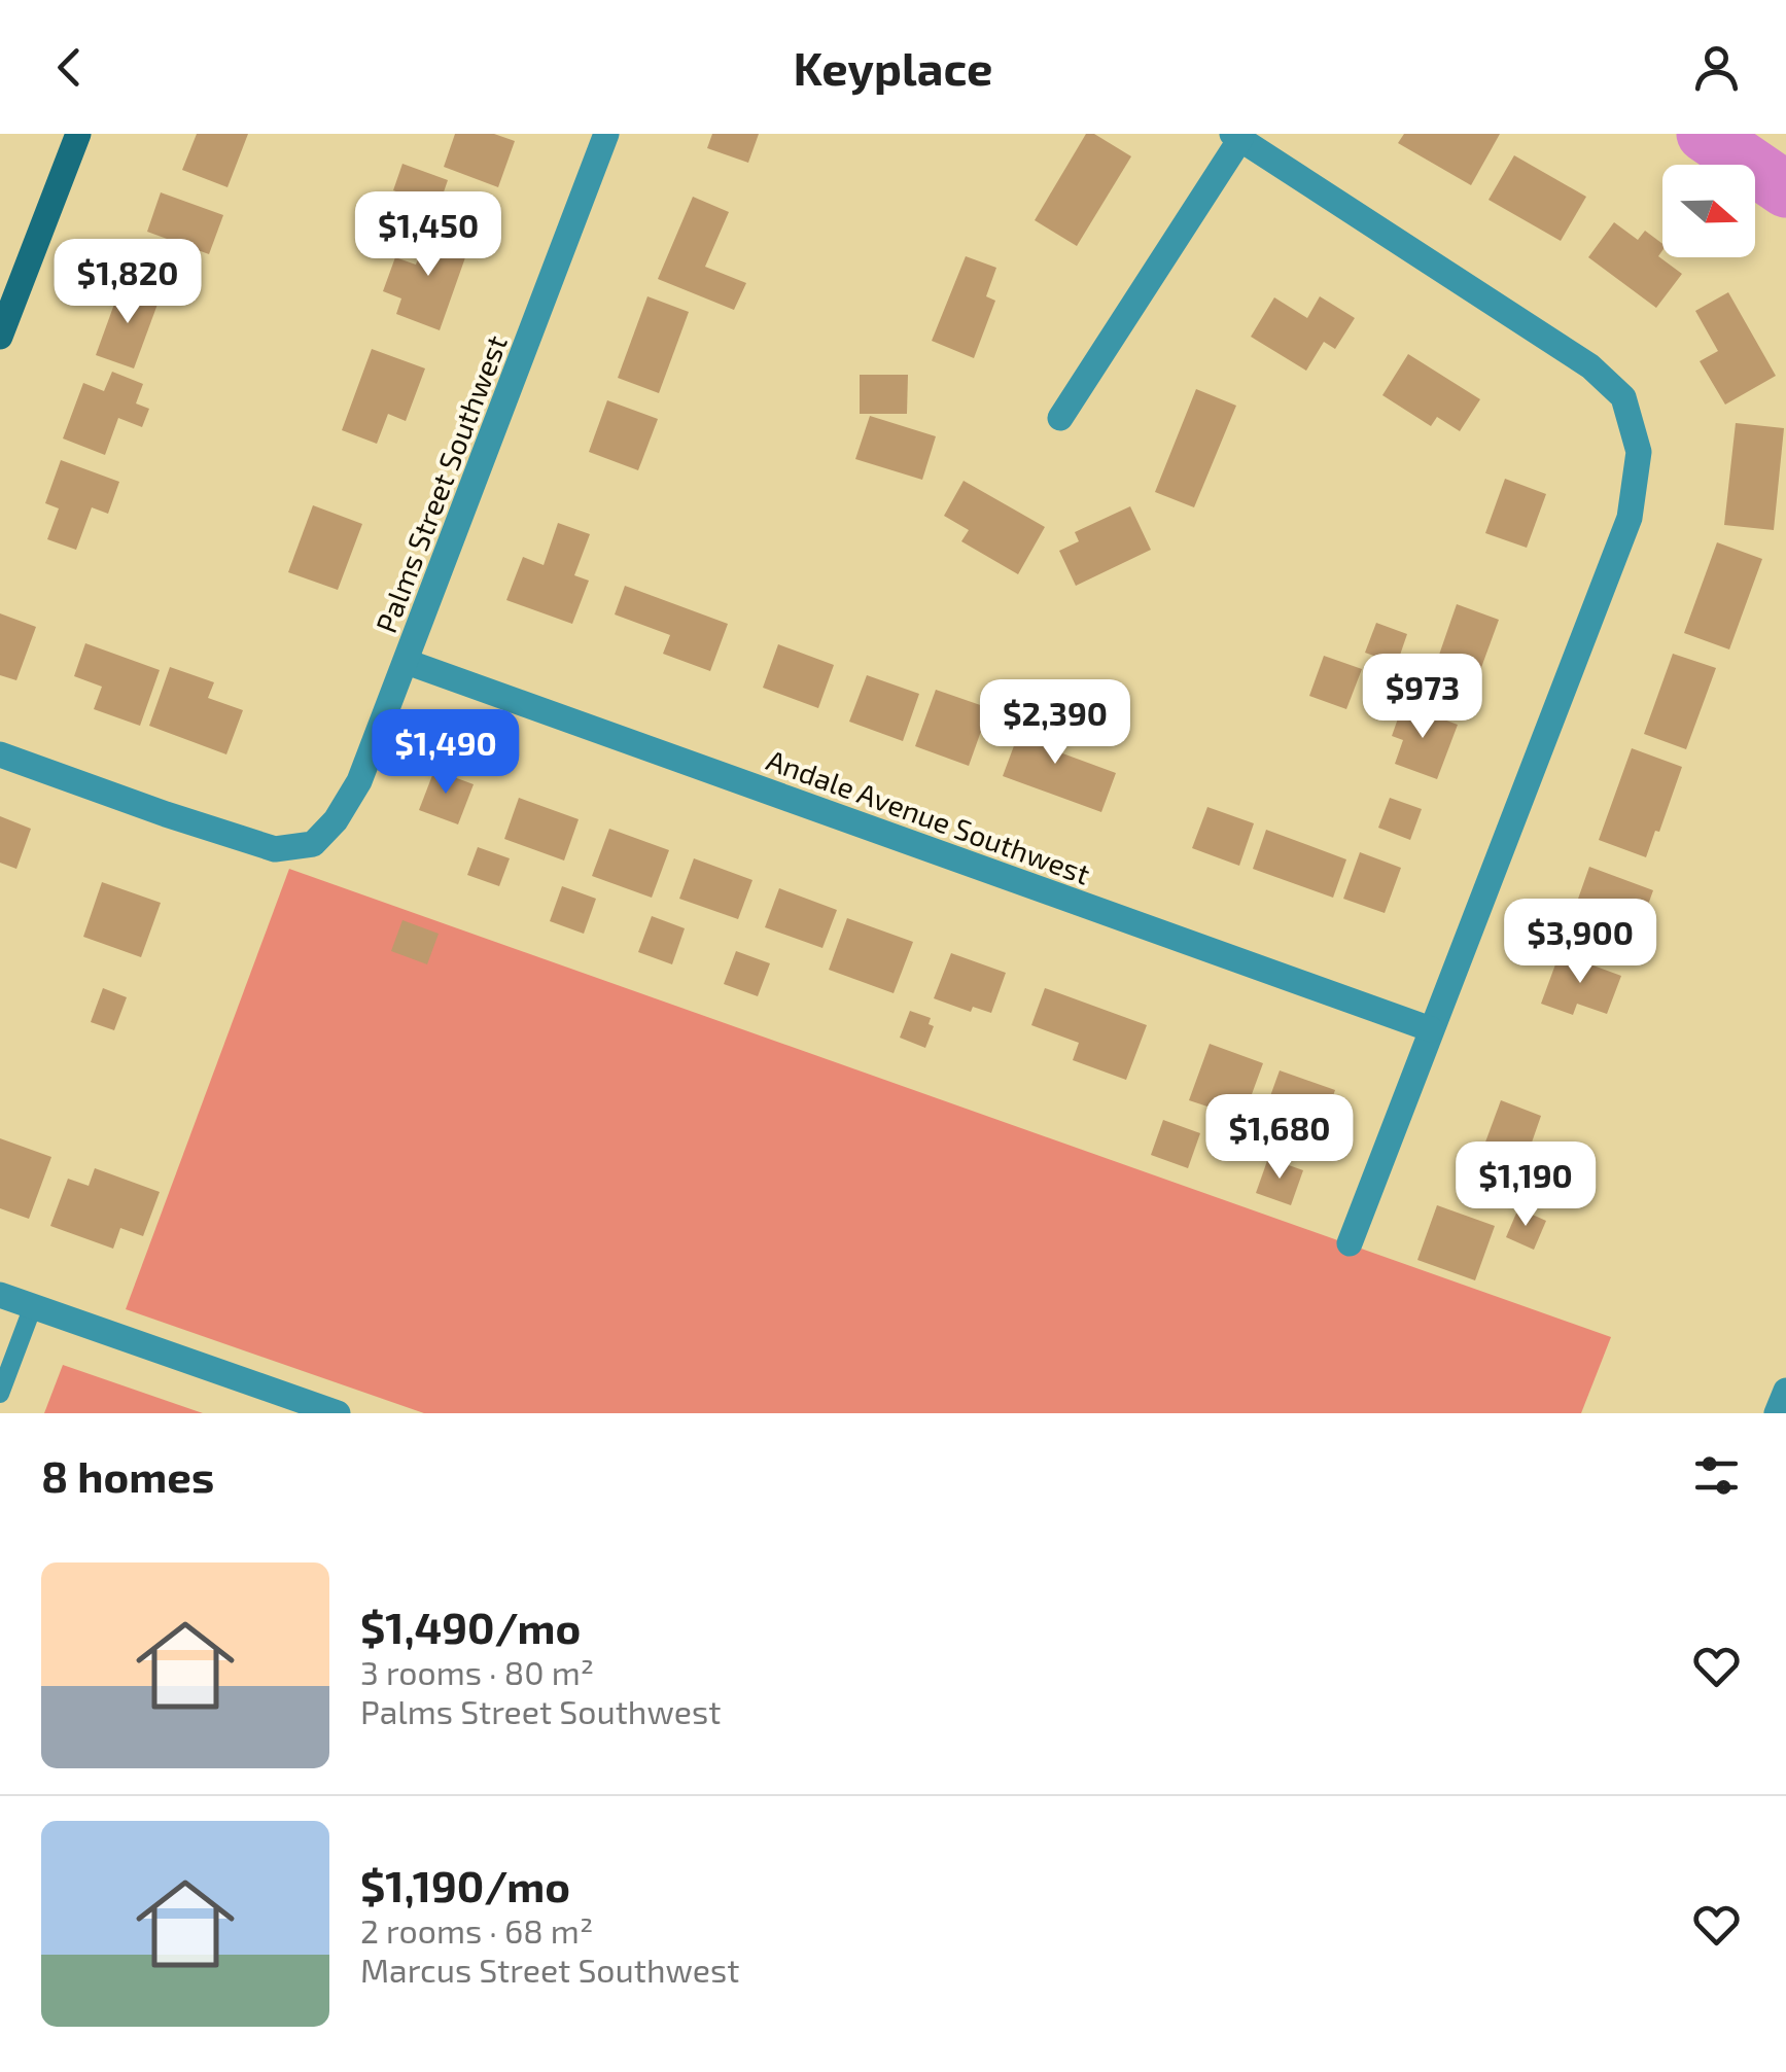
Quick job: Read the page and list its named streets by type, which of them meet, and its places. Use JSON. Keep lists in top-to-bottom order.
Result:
{
  "streets": {
    "street": ["Palms Street Southwest", "Andale Avenue Southwest"]
  },
  "crossings": [
    ["Palms Street Southwest", "Andale Avenue Southwest"]
  ],
  "north": "right",
  "page": {
    "header": "Keyplace",
    "price": [
      "$1,450",
      "$1,820",
      "$973",
      "$2,390",
      "$1,490",
      "$3,900",
      "$1,680",
      "$1,190"
    ],
    "heading": "8 homes",
    "list": [
      {
        "name": "$1,490/mo",
        "note": "3 rooms · 80 m² · Palms Street Southwest"
      },
      {
        "name": "$1,190/mo",
        "note": "2 rooms · 68 m² · Marcus Street Southwest"
      }
    ]
  }
}
